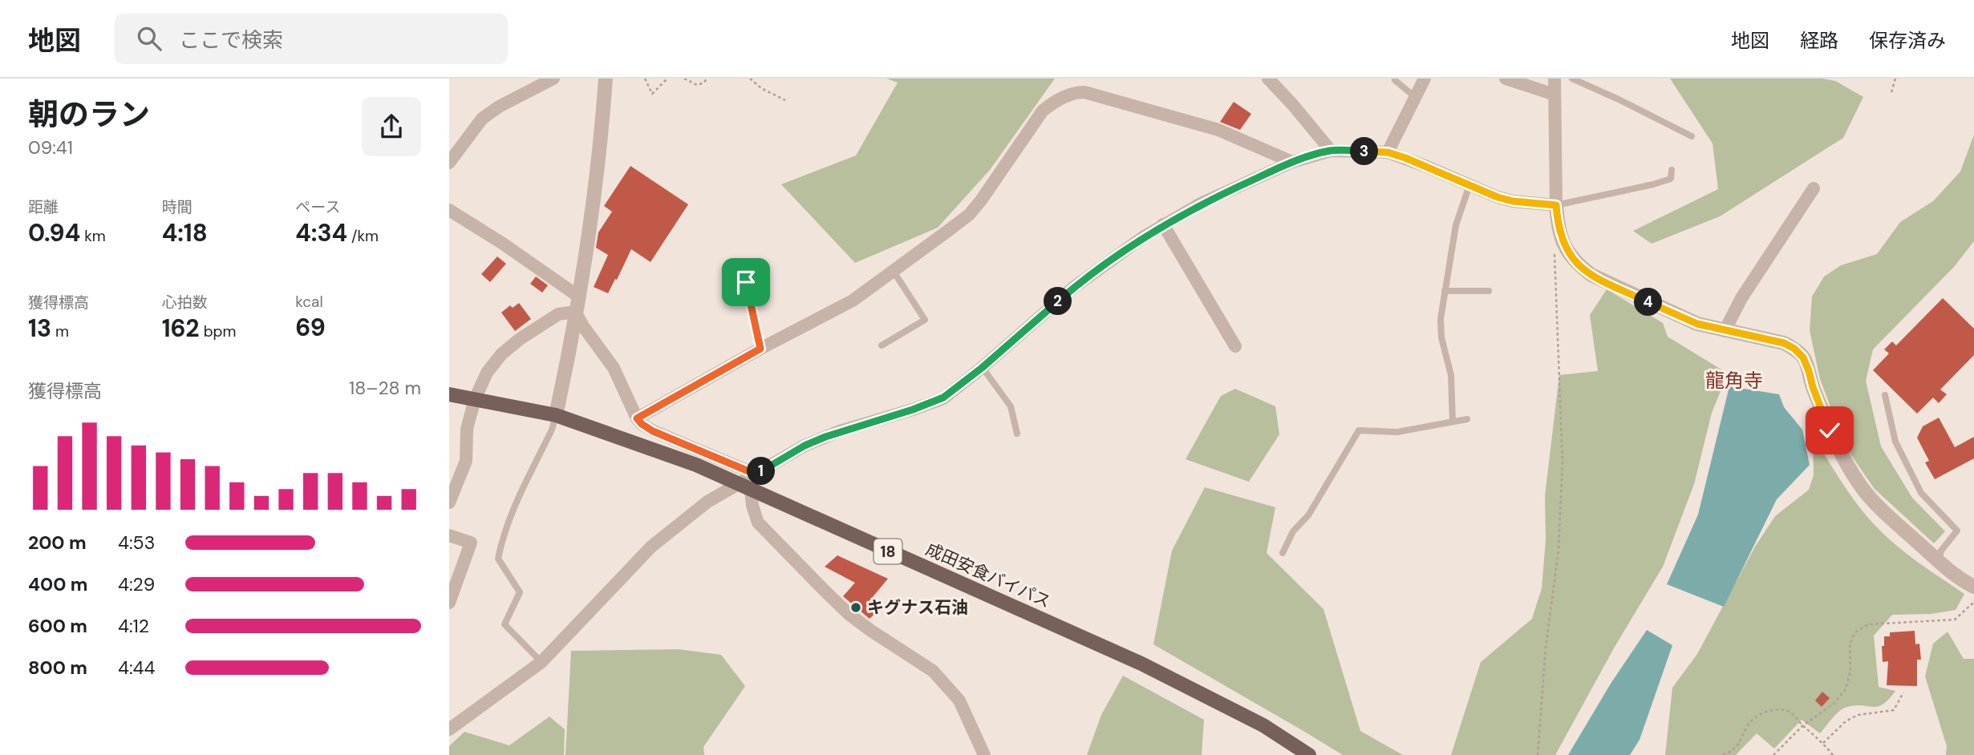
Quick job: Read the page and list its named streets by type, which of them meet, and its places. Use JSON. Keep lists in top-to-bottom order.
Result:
{
  "streets": {
    "main road": ["18", "成田安食バイパス"]
  },
  "districts": ["龍角寺"],
  "places": ["キグナス石油"],
  "page": {
    "header": "地図",
    "search": "ここで検索",
    "nav": ["地図", "経路", "保存済み"],
    "heading": ["朝のラン", "09:41"],
    "pins": [
      "3",
      "2",
      "4",
      "1"
    ],
    "stats": [
      ["距離", "0.94 km"],
      ["時間", "4:18"],
      ["ペース", "4:34 /km"],
      ["獲得標高", "13 m"],
      ["心拍数", "162 bpm"],
      ["kcal", "69"]
    ],
    "chart": ["獲得標高", "18–28 m"],
    "list": [
      {
        "name": "200 m",
        "note": "4:53"
      },
      {
        "name": "400 m",
        "note": "4:29"
      },
      {
        "name": "600 m",
        "note": "4:12"
      },
      {
        "name": "800 m",
        "note": "4:44"
      }
    ]
  }
}
